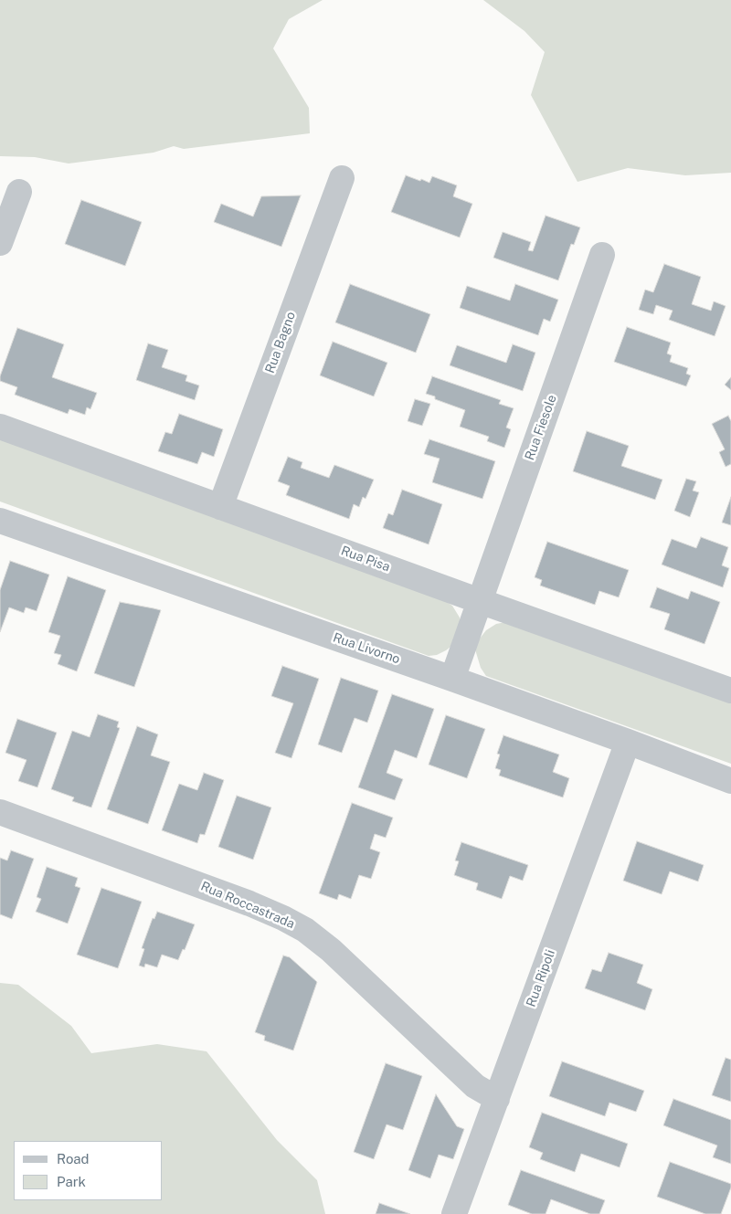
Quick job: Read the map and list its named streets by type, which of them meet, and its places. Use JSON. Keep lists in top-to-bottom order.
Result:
{
  "streets": {
    "street": [
      "Rua Bagno",
      "Rua Fiesole",
      "Rua Pisa",
      "Rua Livorno",
      "Rua Roccastrada",
      "Rua Ripoli"
    ]
  },
  "crossings": [
    ["Rua Bagno", "Rua Pisa"],
    ["Rua Fiesole", "Rua Pisa"],
    ["Rua Fiesole", "Rua Livorno"],
    ["Rua Livorno", "Rua Ripoli"],
    ["Rua Roccastrada", "Rua Ripoli"]
  ],
  "legend": ["Road", "Park"]
}
